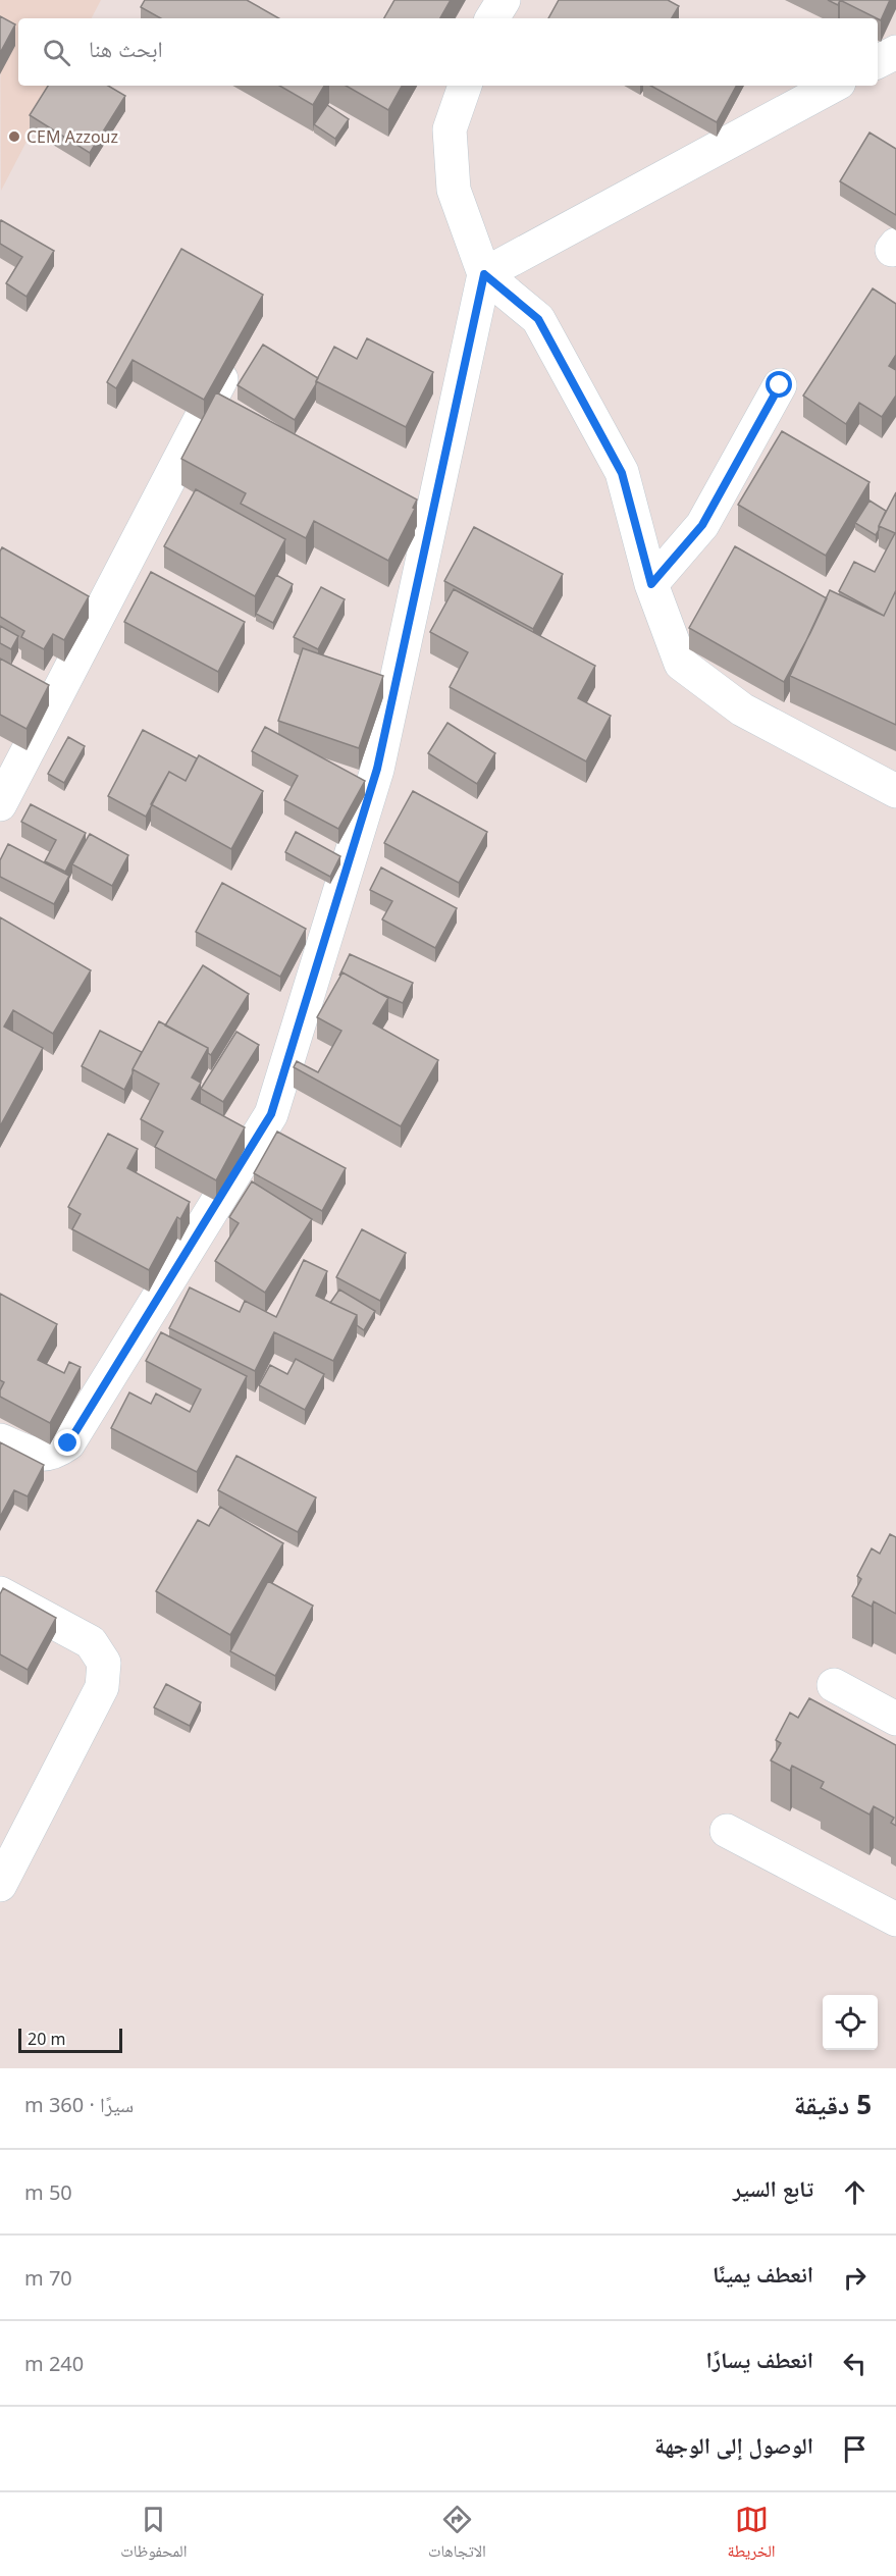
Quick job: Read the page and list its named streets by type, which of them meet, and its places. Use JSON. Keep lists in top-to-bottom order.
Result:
{
  "places": ["CEM Azzouz"],
  "scale_bar": "20 m",
  "page": {
    "search": "ابحث هنا",
    "scale": "20 m",
    "heading": ["5 دقيقة", "سيرًا · 360 m"],
    "list": [
      ["تابع السير", "50 m"],
      ["انعطف يمينًا", "70 m"],
      ["انعطف يسارًا", "240 m"],
      "الوصول إلى الوجهة"
    ],
    "nav": ["الخريطة", "الاتجاهات", "المحفوظات"]
  }
}
